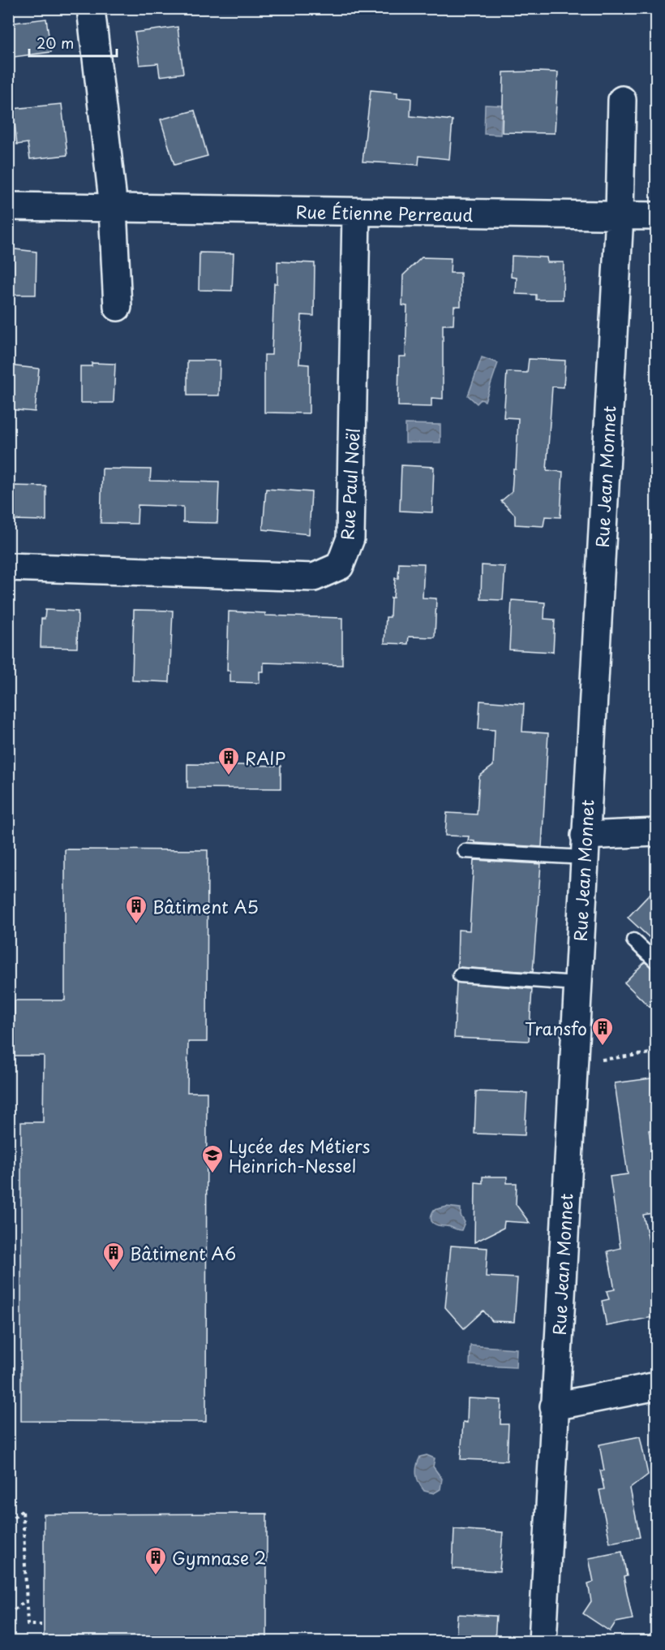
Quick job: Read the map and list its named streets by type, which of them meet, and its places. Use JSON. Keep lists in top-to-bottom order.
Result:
{
  "streets": {
    "street": ["Rue Étienne Perreaud", "Rue Jean Monnet", "Rue Paul Noël"]
  },
  "crossings": [
    ["Rue Étienne Perreaud", "Rue Jean Monnet"],
    ["Rue Étienne Perreaud", "Rue Paul Noël"]
  ],
  "places": {
    "building": [
      "RAIP",
      "Bâtiment A5",
      "Transfo",
      "Bâtiment A6",
      "Gymnase 2"
    ],
    "school or university": ["Lycée des Métiers Heinrich-Nessel"]
  },
  "scale_bar": "20 m"
}
